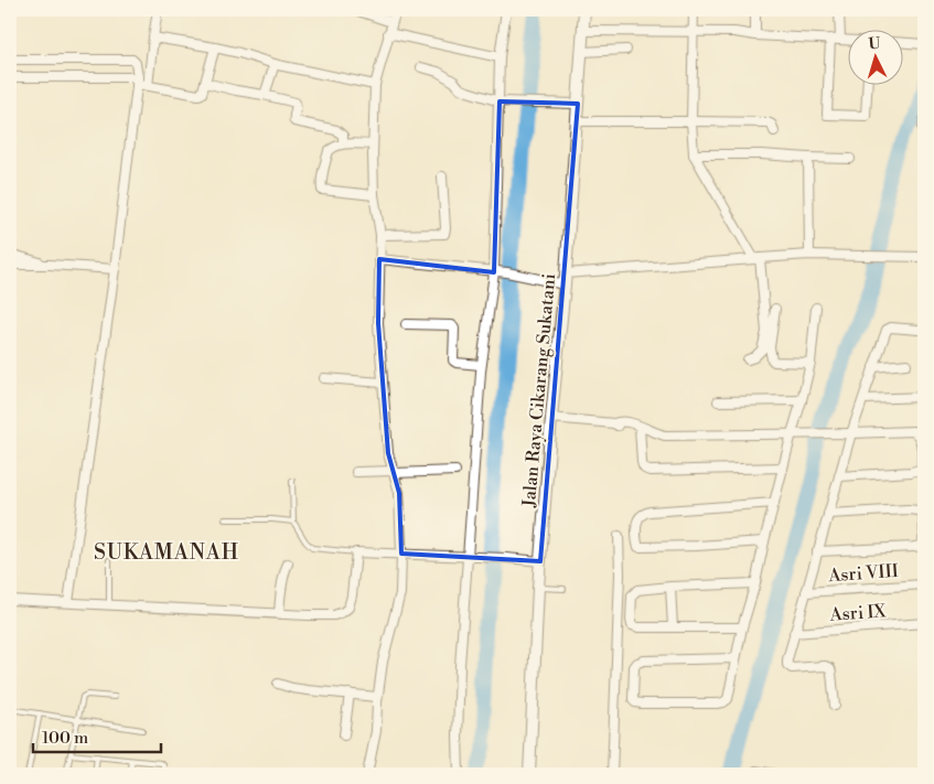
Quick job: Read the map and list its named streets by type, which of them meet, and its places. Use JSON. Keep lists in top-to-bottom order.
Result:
{
  "streets": {
    "main road": ["Jalan Raya Cikarang Sukatani"],
    "street": ["Asri VIII", "Asri IX"]
  },
  "districts": ["SUKAMANAH"],
  "scale_bar": "100 m",
  "north": "top"
}
